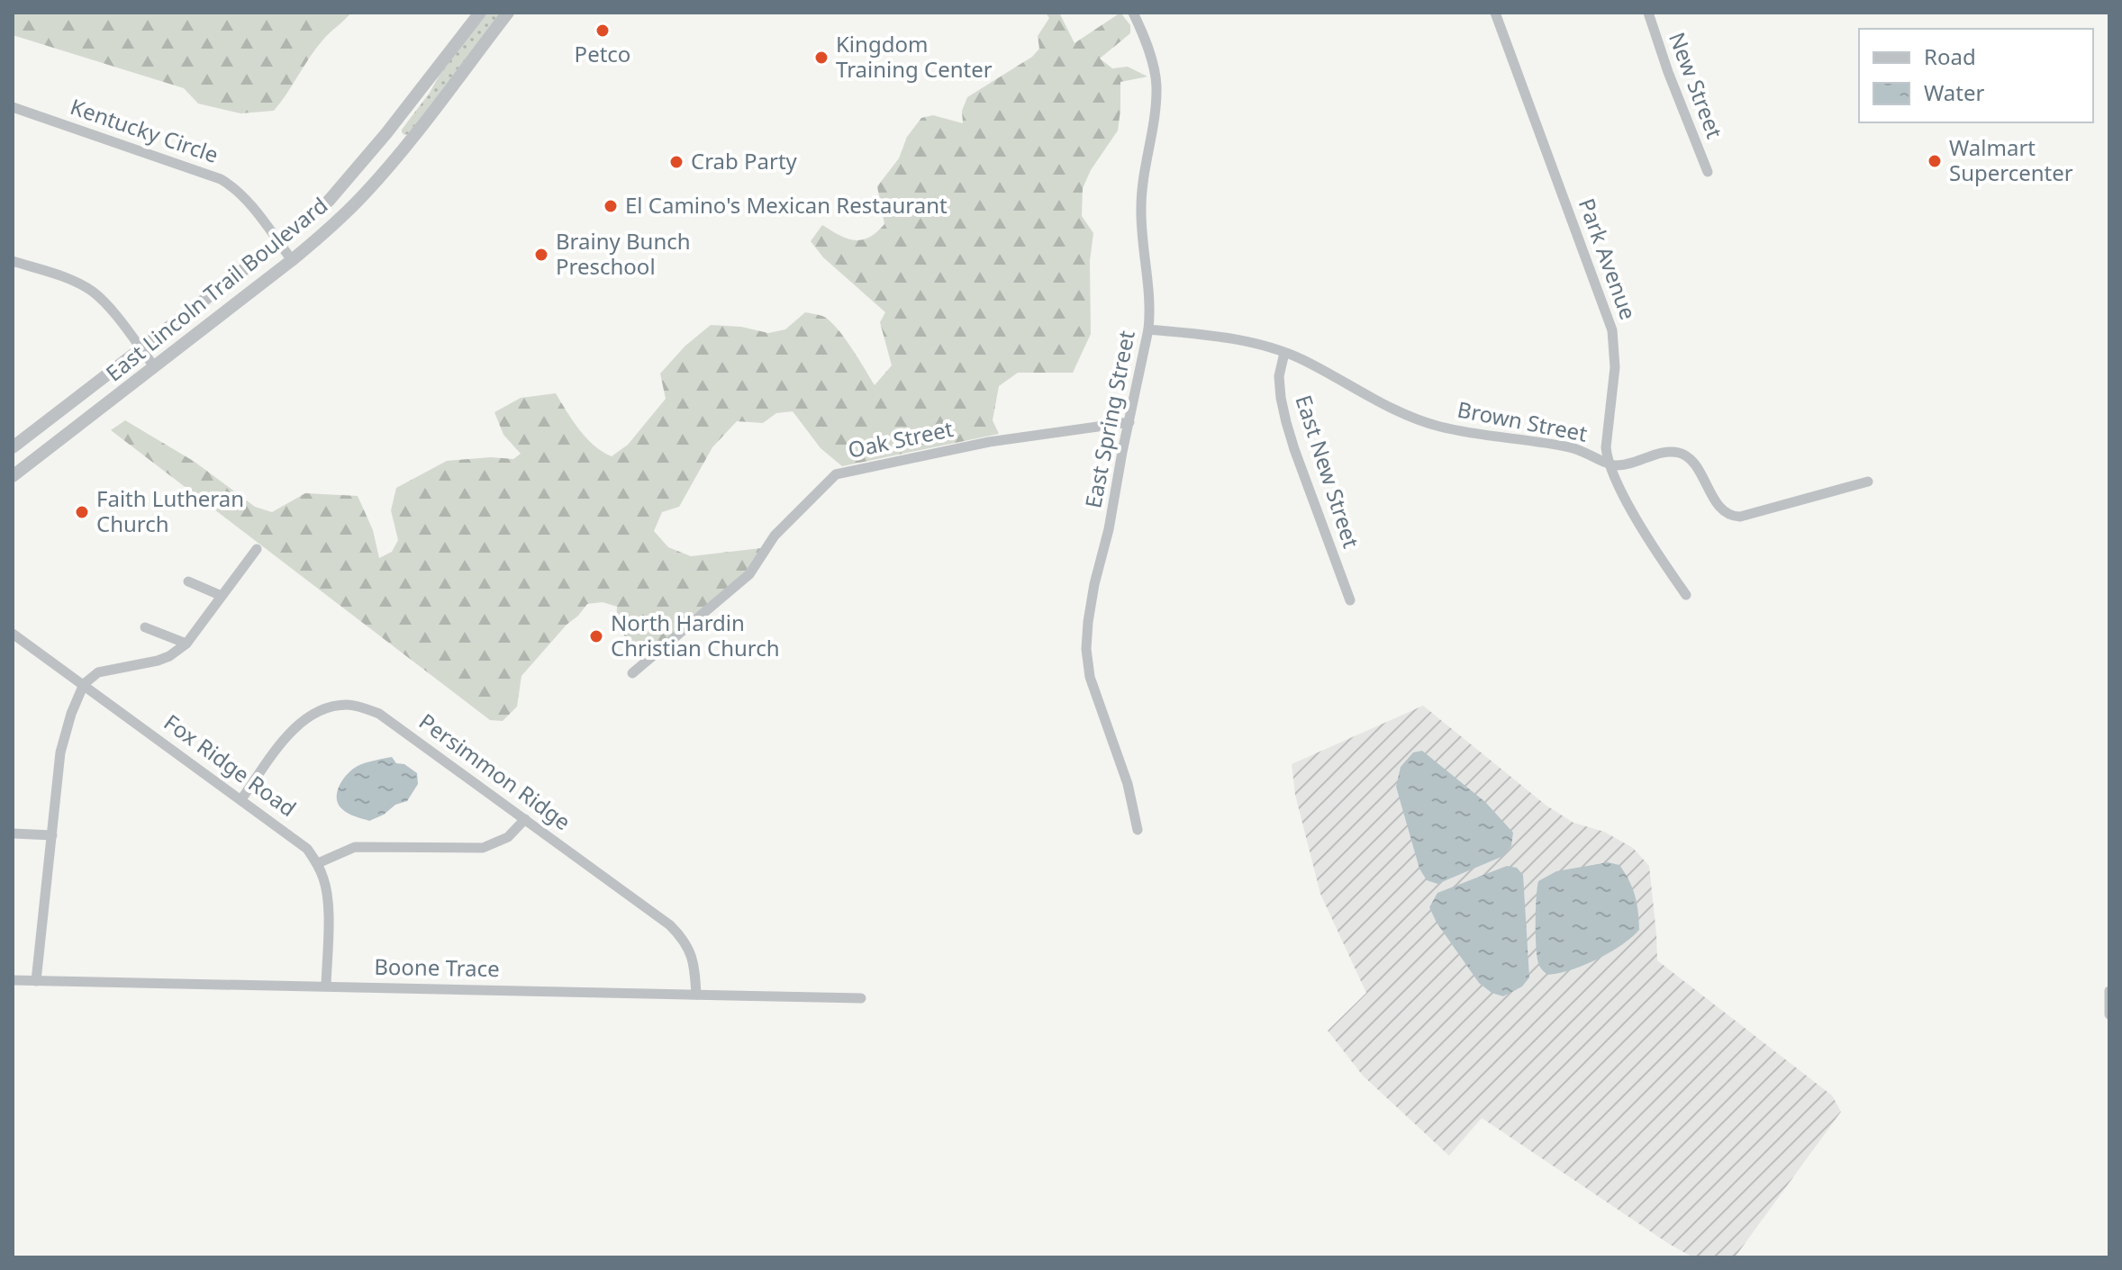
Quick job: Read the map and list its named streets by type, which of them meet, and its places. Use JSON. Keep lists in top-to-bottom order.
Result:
{
  "streets": {
    "street": [
      "New Street",
      "Kentucky Circle",
      "Park Avenue",
      "East Lincoln Trail Boulevard",
      "East Spring Street",
      "Brown Street",
      "Oak Street",
      "East New Street",
      "Fox Ridge Road",
      "Persimmon Ridge",
      "Boone Trace"
    ]
  },
  "crossings": [
    ["Kentucky Circle", "East Lincoln Trail Boulevard"],
    ["Park Avenue", "Brown Street"],
    ["East Spring Street", "Brown Street"],
    ["East Spring Street", "Oak Street"],
    ["Brown Street", "East New Street"],
    ["Fox Ridge Road", "Persimmon Ridge"],
    ["Fox Ridge Road", "Boone Trace"],
    ["Persimmon Ridge", "Boone Trace"]
  ],
  "places": [
    "Petco",
    "Kingdom Training Center",
    "Walmart Supercenter",
    "Crab Party",
    "El Camino's Mexican Restaurant",
    "Brainy Bunch Preschool",
    "Faith Lutheran Church",
    "North Hardin Christian Church"
  ],
  "legend": ["Road", "Water"]
}
